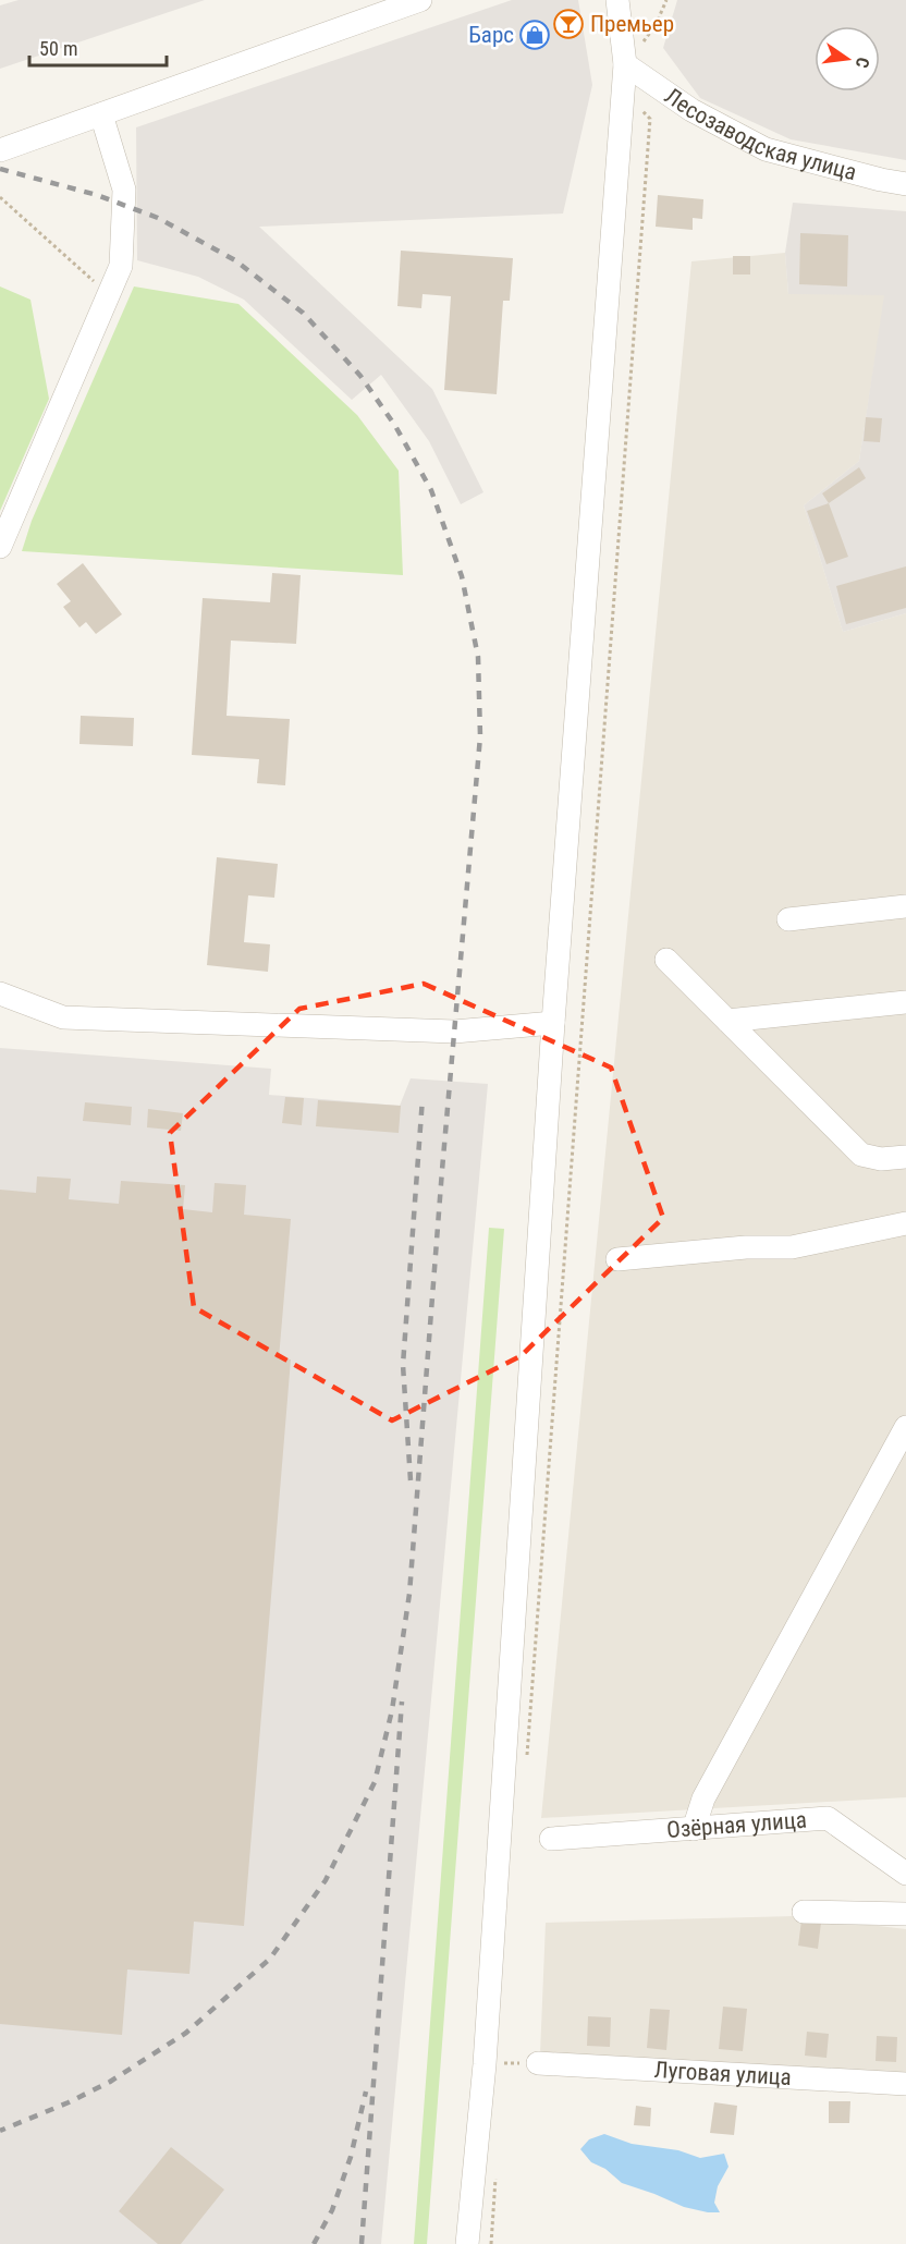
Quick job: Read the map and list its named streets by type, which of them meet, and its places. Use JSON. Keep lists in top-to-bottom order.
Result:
{
  "streets": {
    "street": ["Лесозаводская улица", "Озёрная улица", "Луговая улица"]
  },
  "places": {
    "bar": ["Премьер"],
    "shop": ["Барс"]
  },
  "scale_bar": "50 m",
  "north": "right"
}
